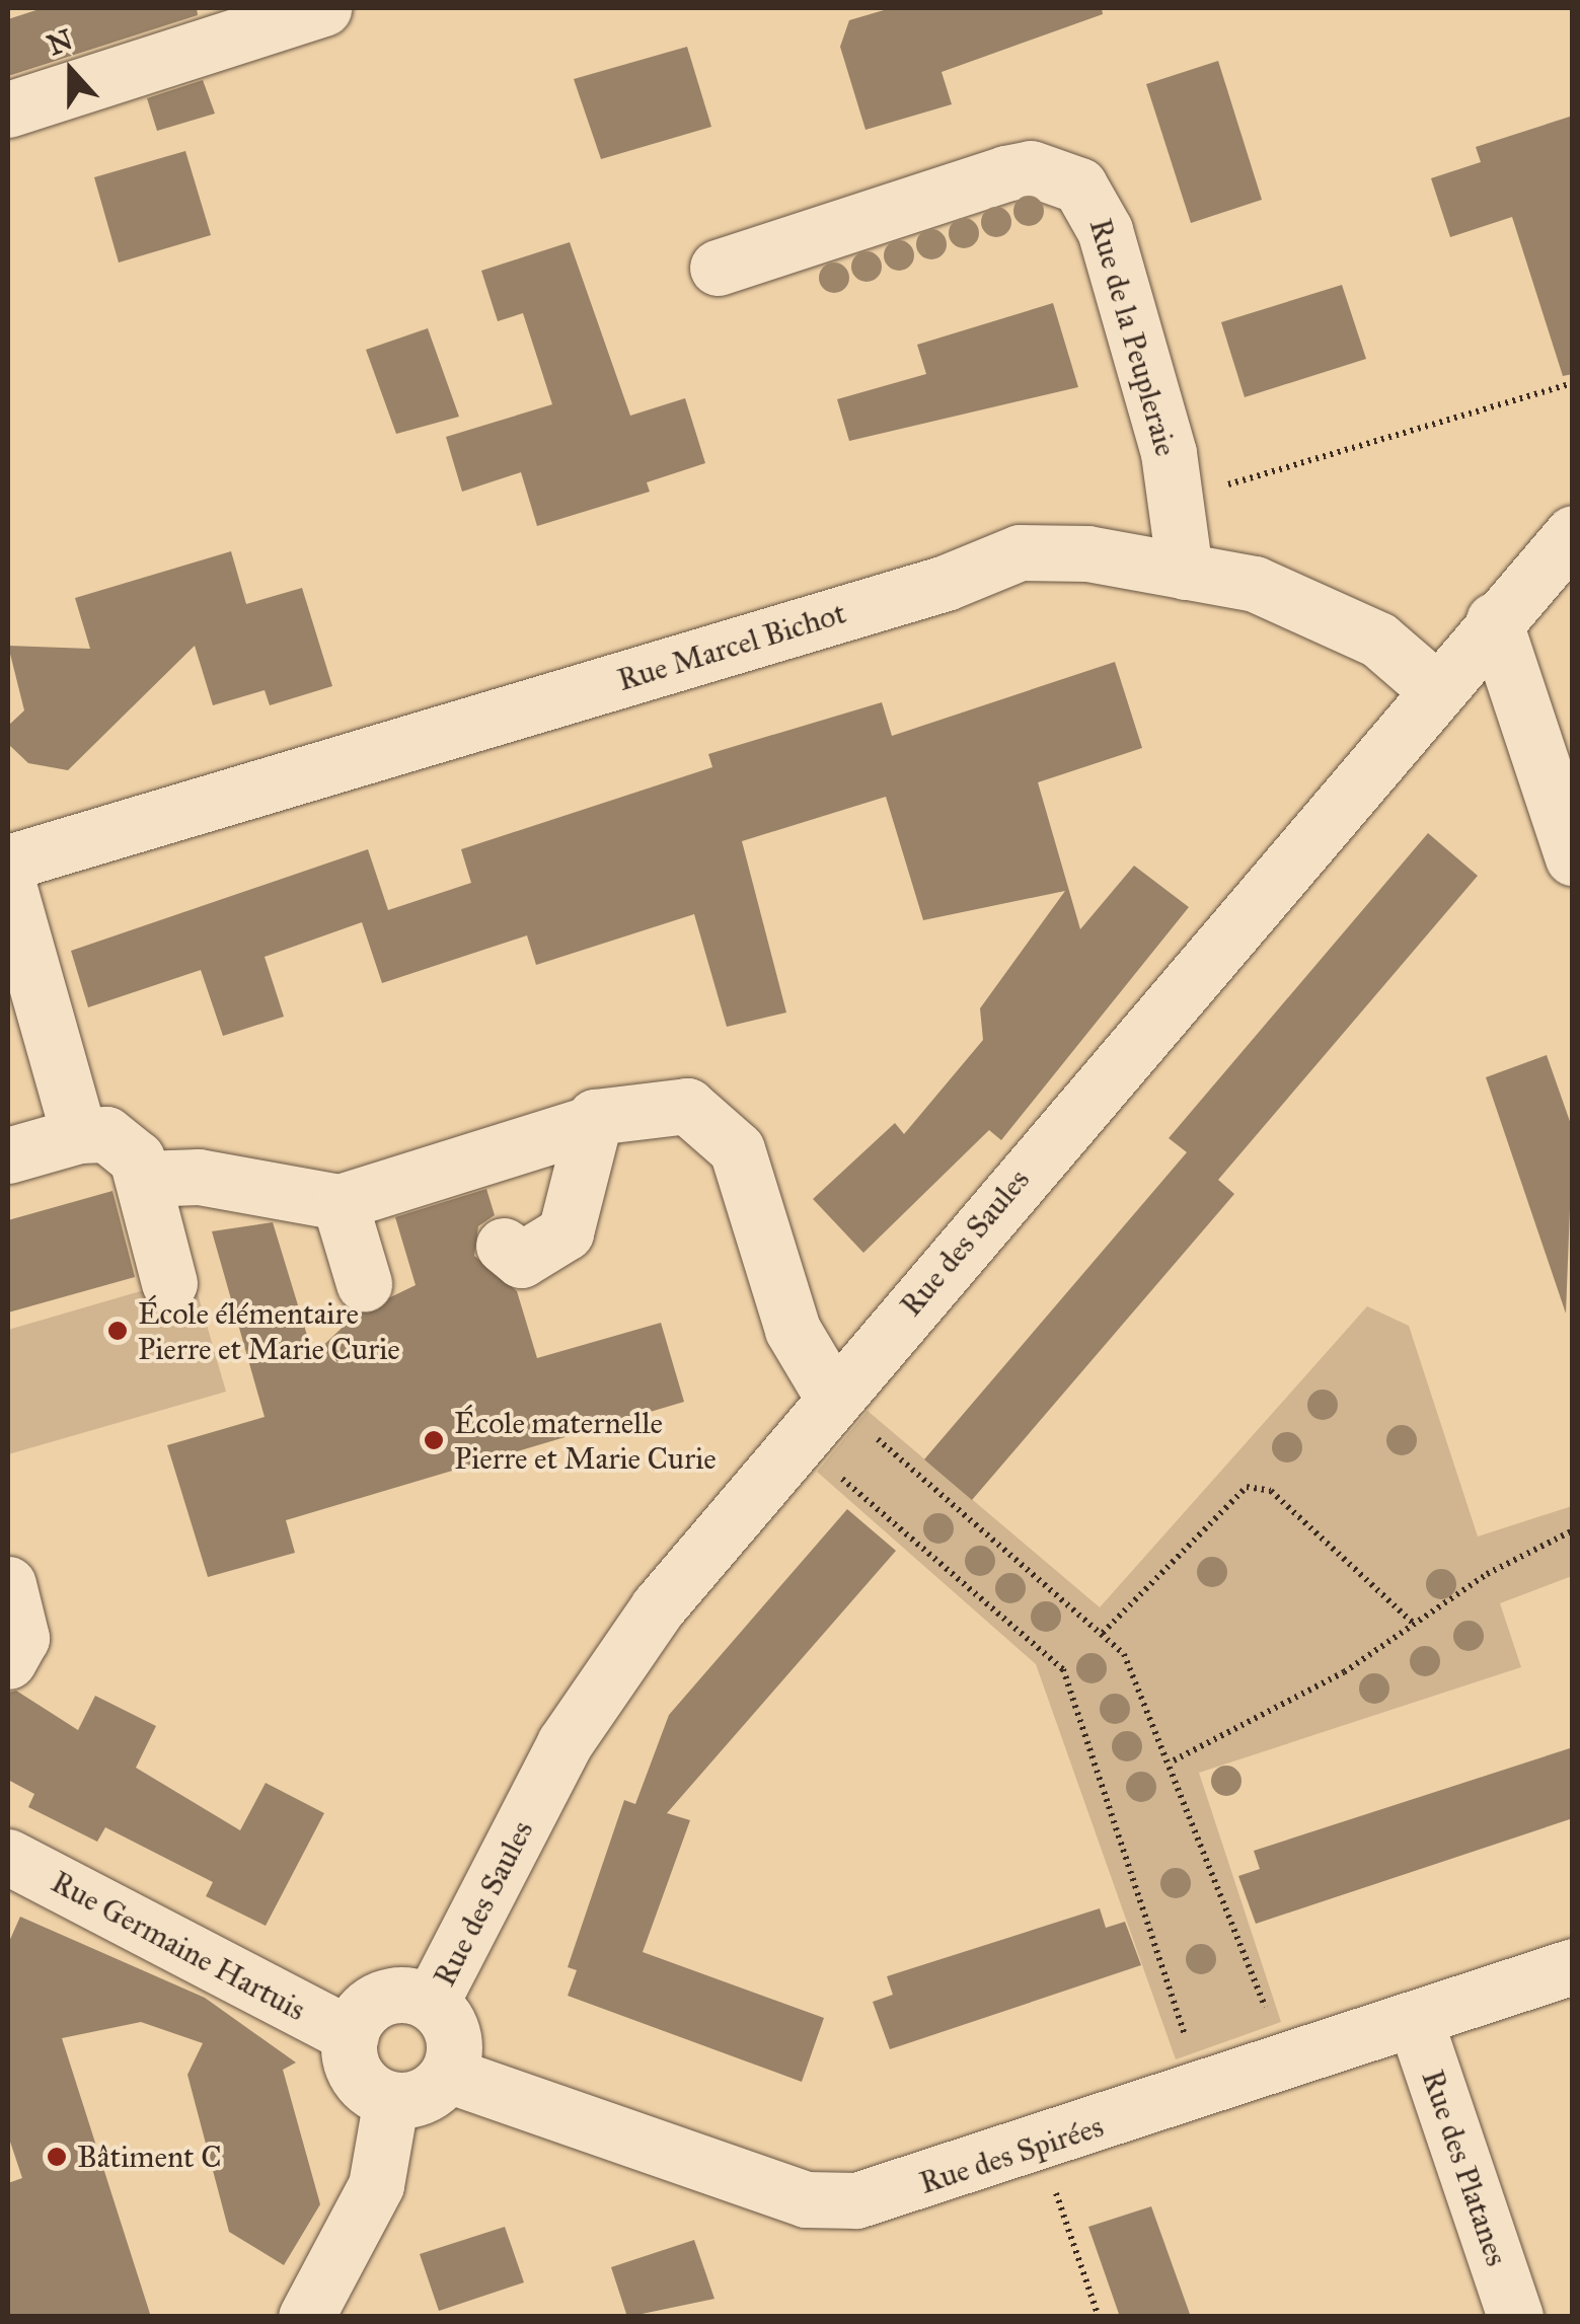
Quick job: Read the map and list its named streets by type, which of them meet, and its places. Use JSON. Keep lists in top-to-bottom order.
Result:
{
  "streets": {
    "street": [
      "Rue de la Peupleraie",
      "Rue Marcel Bichot",
      "Rue des Saules",
      "Rue Germaine Hartuis",
      "Rue des Spirées",
      "Rue des Platanes"
    ]
  },
  "crossings": [
    ["Rue de la Peupleraie", "Rue Marcel Bichot"],
    ["Rue Marcel Bichot", "Rue des Saules"],
    ["Rue des Saules", "Rue Germaine Hartuis"],
    ["Rue des Saules", "Rue des Spirées"],
    ["Rue Germaine Hartuis", "Rue des Spirées"],
    ["Rue des Spirées", "Rue des Platanes"]
  ],
  "places": ["École élémentaire Pierre et Marie Curie", "École maternelle Pierre et Marie Curie", "Bâtiment C"],
  "north": "top"
}
